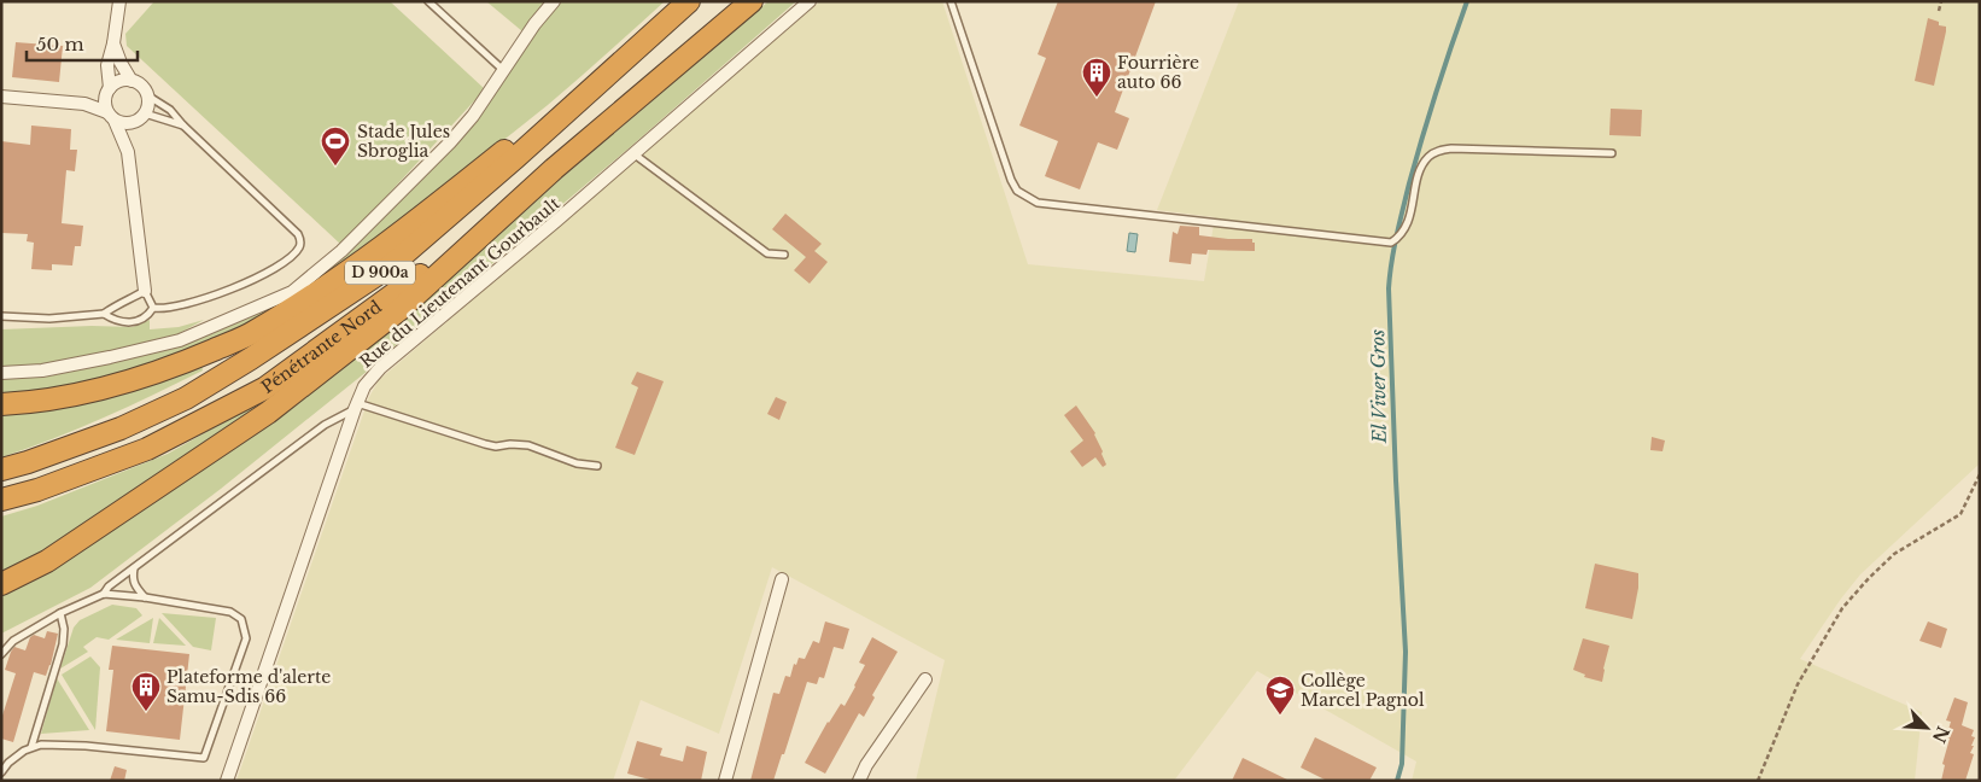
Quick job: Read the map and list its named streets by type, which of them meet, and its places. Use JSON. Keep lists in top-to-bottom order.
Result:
{
  "streets": {
    "highway": ["D 900a", "Pénétrante Nord"],
    "street": ["Rue du Lieutenant Gourbault"]
  },
  "water": ["El Viver Gros"],
  "places": {
    "building": ["Fourrière auto 66", "Plateforme d'alerte Samu-Sdis 66"],
    "sports": ["Stade Jules Sbroglia"],
    "school or university": ["Collège Marcel Pagnol"]
  },
  "scale_bar": "50 m",
  "north": "bottom right"
}
